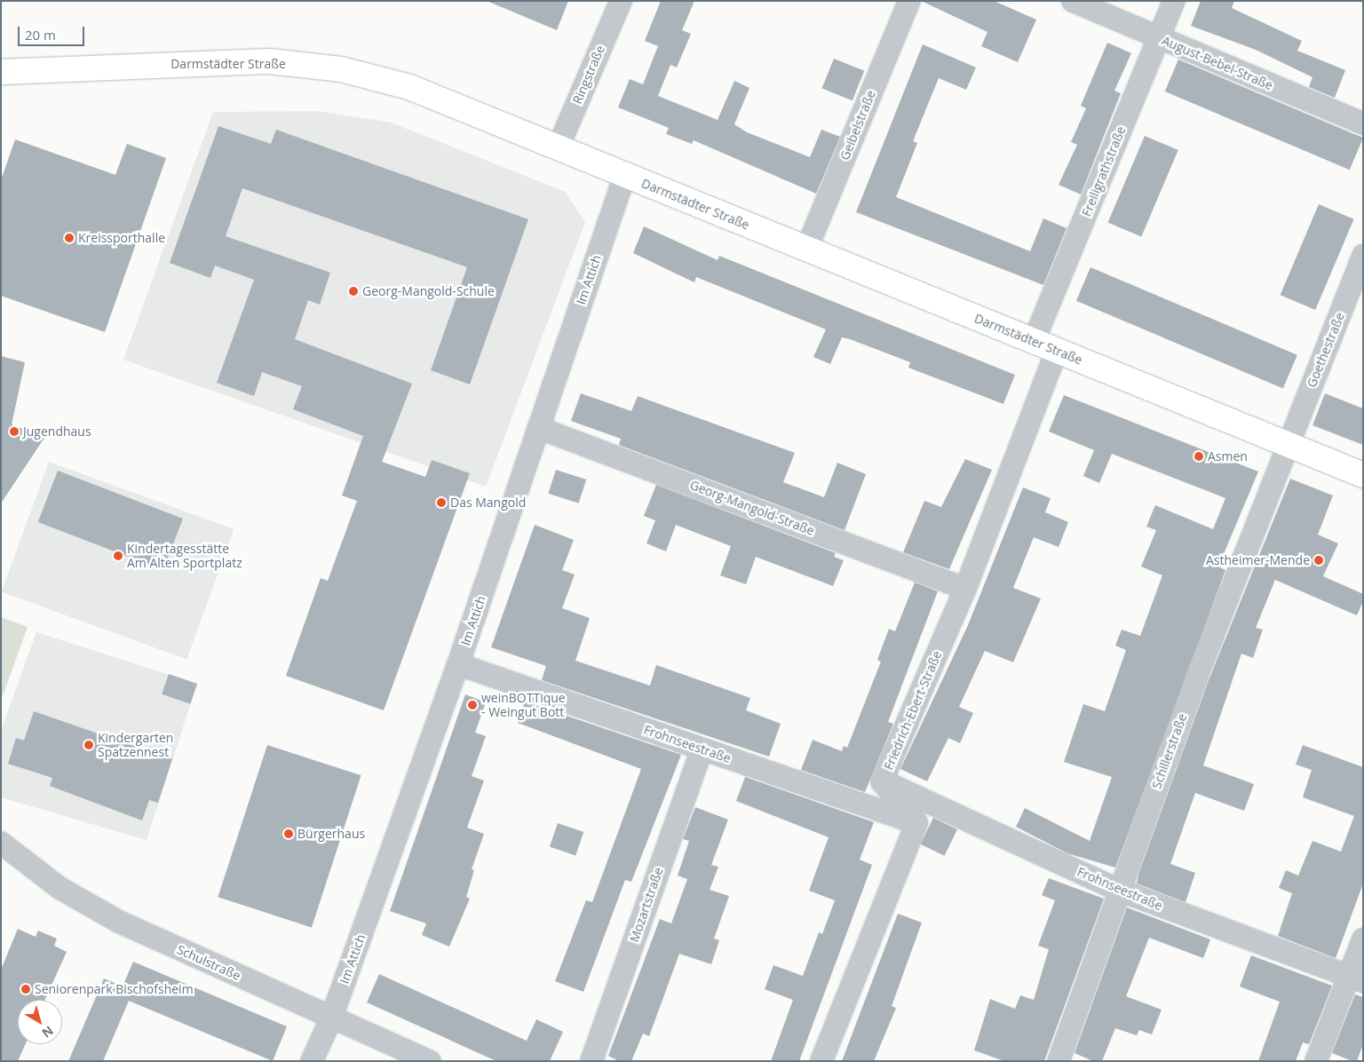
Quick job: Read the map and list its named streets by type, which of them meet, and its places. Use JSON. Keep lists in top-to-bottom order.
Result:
{
  "streets": {
    "main road": ["Darmstädter Straße"],
    "street": [
      "August-Bebel-Straße",
      "Ringstraße",
      "Geibelstraße",
      "Freiligrathstraße",
      "Im Attich",
      "Goethestraße",
      "Georg-Mangold-Straße",
      "Friedrich-Ebert-Straße",
      "Frohnseestraße",
      "Schillerstraße",
      "Mozartstraße",
      "Schulstraße"
    ]
  },
  "crossings": [
    ["August-Bebel-Straße", "Freiligrathstraße"],
    ["Darmstädter Straße", "Ringstraße"],
    ["Darmstädter Straße", "Geibelstraße"],
    ["Darmstädter Straße", "Freiligrathstraße"],
    ["Darmstädter Straße", "Im Attich"],
    ["Darmstädter Straße", "Goethestraße"],
    ["Darmstädter Straße", "Friedrich-Ebert-Straße"],
    ["Darmstädter Straße", "Schillerstraße"],
    ["Im Attich", "Georg-Mangold-Straße"],
    ["Im Attich", "Frohnseestraße"],
    ["Im Attich", "Schulstraße"],
    ["Goethestraße", "Schillerstraße"],
    ["Georg-Mangold-Straße", "Friedrich-Ebert-Straße"],
    ["Friedrich-Ebert-Straße", "Frohnseestraße"],
    ["Frohnseestraße", "Schillerstraße"],
    ["Frohnseestraße", "Mozartstraße"]
  ],
  "places": [
    "Kreissporthalle",
    "Georg-Mangold-Schule",
    "Jugendhaus",
    "Asmen",
    "Das Mangold",
    "Kindertagesstätte Am Alten Sportplatz",
    "Astheimer-Mende",
    "weinBOTTique - Weingut Bott",
    "Kindergarten Spatzennest",
    "Bürgerhaus",
    "Seniorenpark Bischofsheim"
  ],
  "scale_bar": "20 m",
  "north": "bottom right"
}
